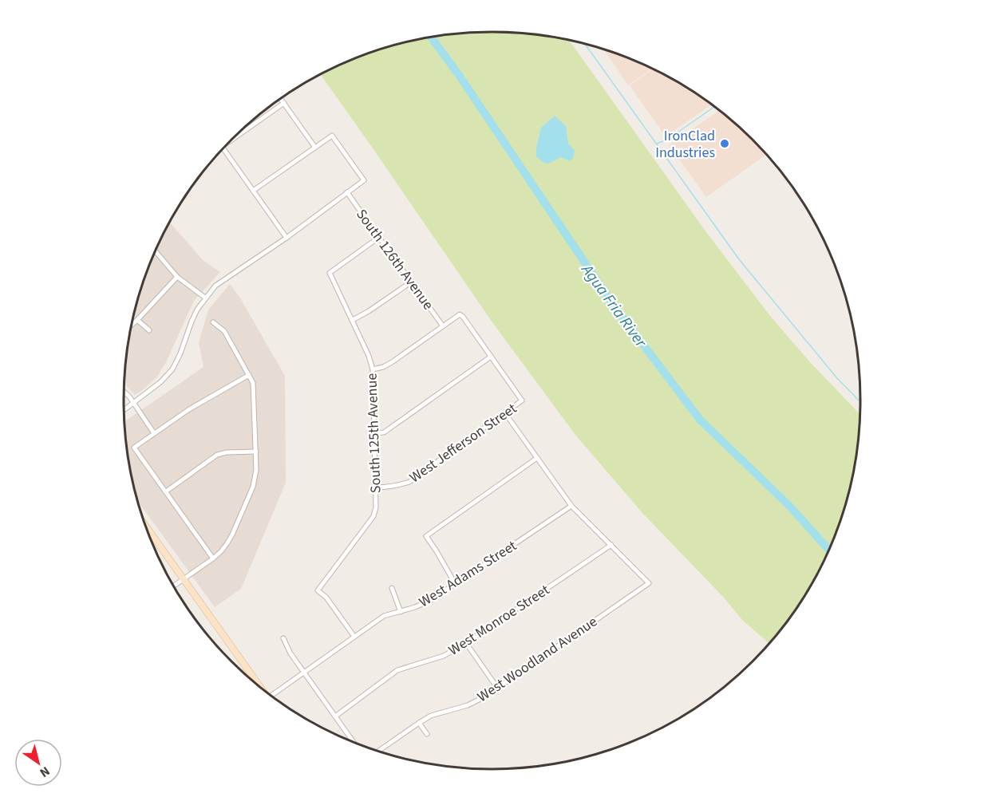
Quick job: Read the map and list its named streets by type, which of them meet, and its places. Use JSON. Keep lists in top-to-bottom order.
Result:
{
  "streets": {
    "street": [
      "South 126th Avenue",
      "South 125th Avenue",
      "West Jefferson Street",
      "West Adams Street",
      "West Monroe Street",
      "West Woodland Avenue"
    ]
  },
  "crossings": [
    ["South 126th Avenue", "South 125th Avenue"],
    ["South 125th Avenue", "West Jefferson Street"],
    ["South 125th Avenue", "West Adams Street"],
    ["West Monroe Street", "West Woodland Avenue"]
  ],
  "water": ["Agua Fria River"],
  "places": ["IronClad Industries"],
  "north": "bottom right"
}
